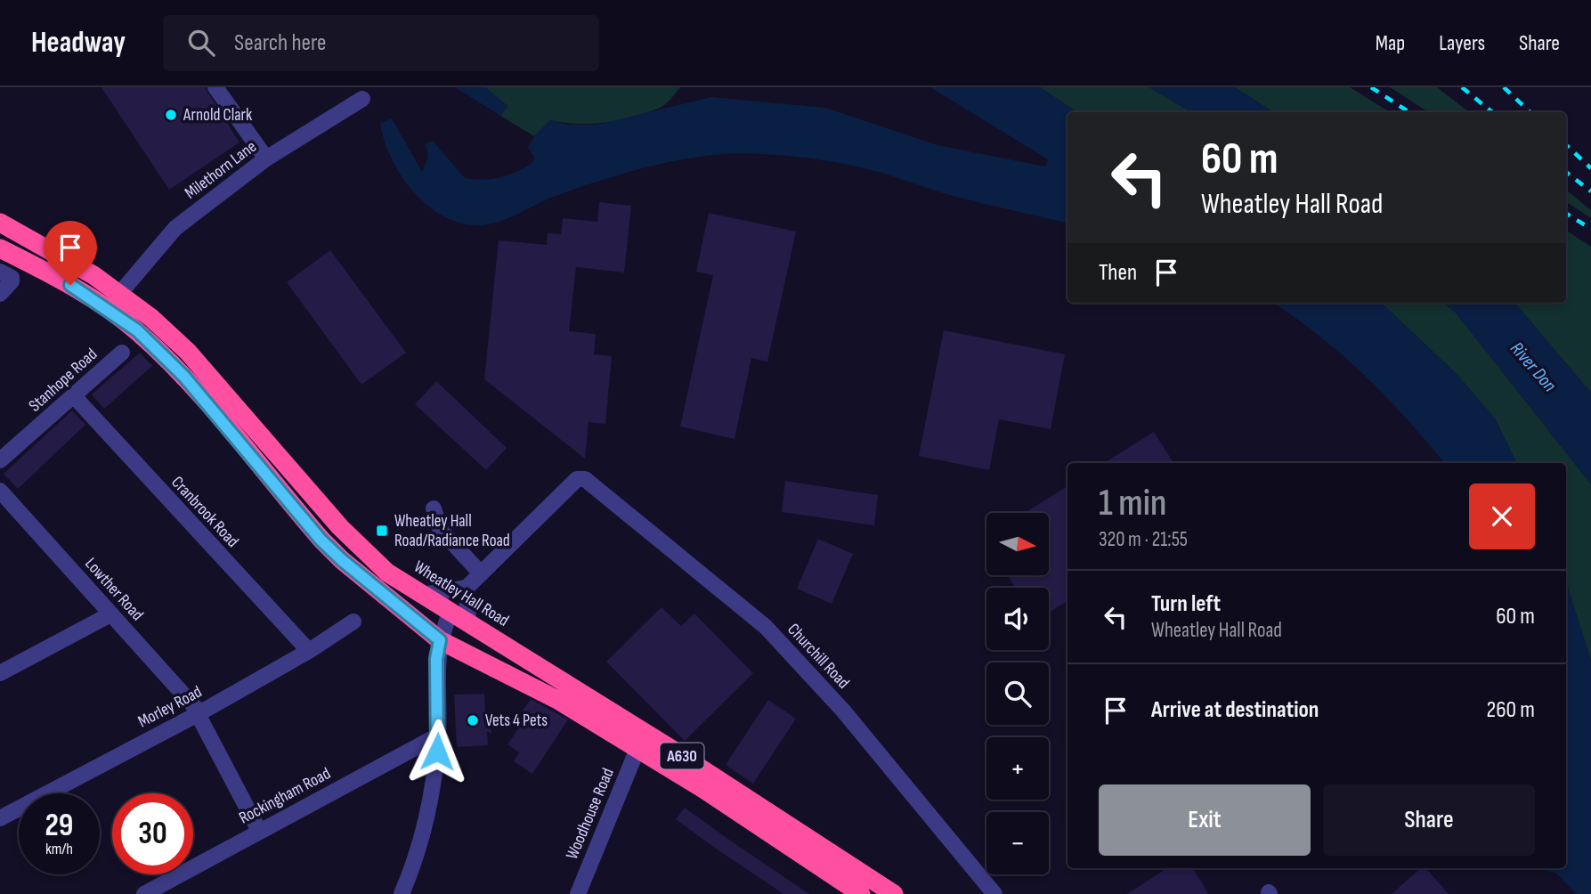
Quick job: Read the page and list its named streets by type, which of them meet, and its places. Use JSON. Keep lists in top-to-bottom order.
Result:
{
  "streets": {
    "highway": ["Wheatley Hall Road", "A630"],
    "street": [
      "Milethorn Lane",
      "Stanhope Road",
      "Cranbrook Road",
      "Lowther Road",
      "Churchill Road",
      "Morley Road",
      "Rockingham Road",
      "Woodhouse Road"
    ]
  },
  "crossings": [
    ["Milethorn Lane", "Wheatley Hall Road"],
    ["Stanhope Road", "Cranbrook Road"],
    ["Cranbrook Road", "Morley Road"],
    ["Lowther Road", "Morley Road"],
    ["Lowther Road", "Rockingham Road"],
    ["Wheatley Hall Road", "Woodhouse Road"]
  ],
  "water": ["River Don"],
  "places": {
    "other": ["Arnold Clark", "Vets 4 Pets"],
    "transit": ["Wheatley Hall Road/Radiance Road"]
  },
  "north": "right",
  "page": {
    "header": "Headway",
    "search": "Search here",
    "nav": ["Map", "Layers", "Share"],
    "turn": ["60 m", "Wheatley Hall Road"],
    "then": "Then",
    "heading": ["1 min", "320 m · 21:55"],
    "map_buttons": ["+", "−"],
    "list": [
      {
        "name": "Turn left",
        "note": "Wheatley Hall Road",
        "value": "60 m"
      },
      {
        "name": "Arrive at destination",
        "value": "260 m"
      }
    ],
    "buttons": ["Exit", "Share"],
    "speed": "29 km/h",
    "limit": "30"
  }
}
